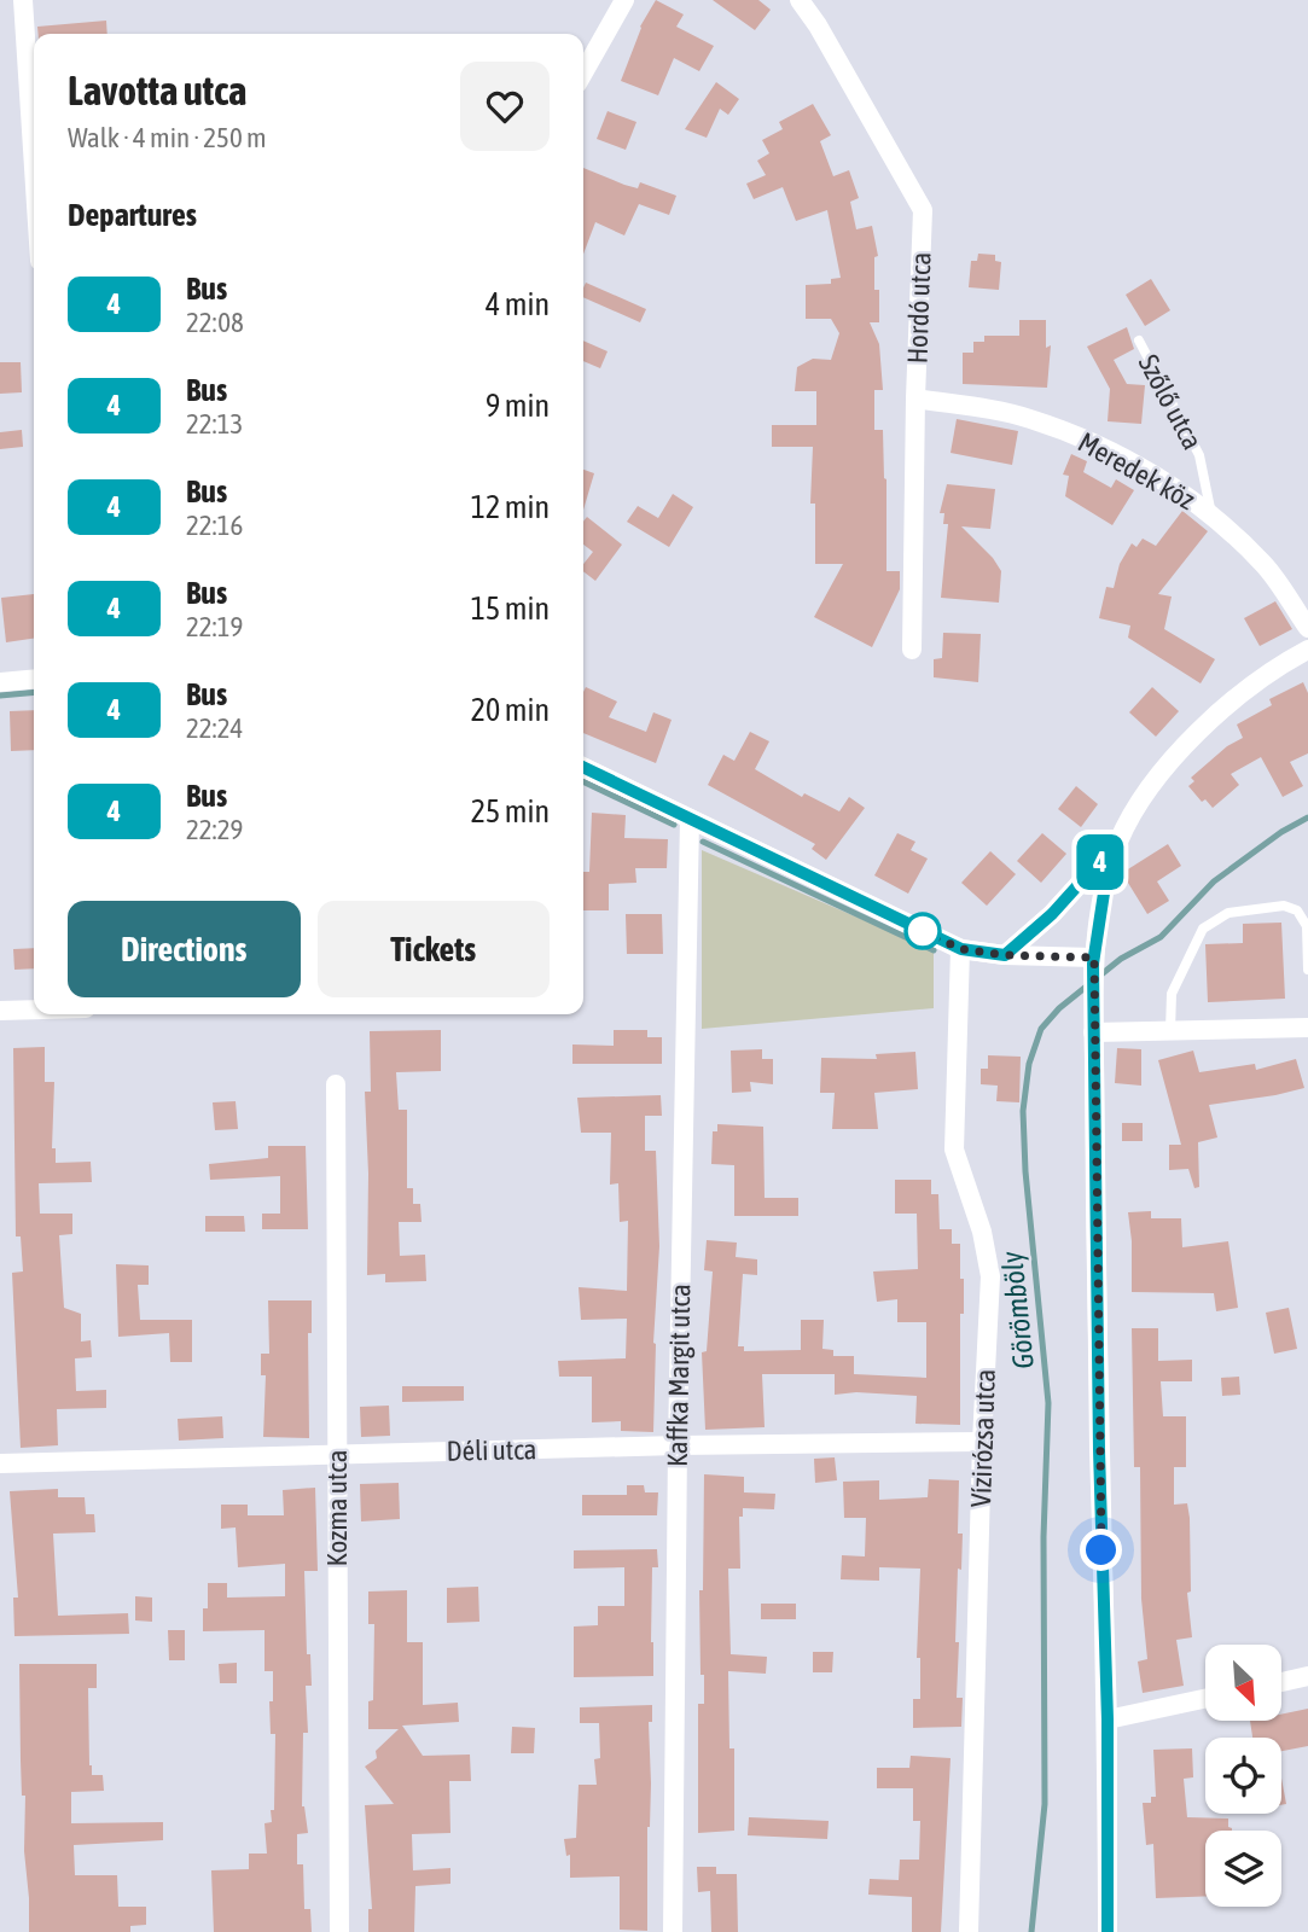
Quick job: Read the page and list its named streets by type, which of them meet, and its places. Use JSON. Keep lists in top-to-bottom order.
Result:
{
  "streets": {
    "street": [
      "Hordó utca",
      "Meredek köz",
      "Kaffka Margit utca",
      "Vízirózsa utca",
      "Déli utca",
      "Kozma utca"
    ],
    "lane": ["Szőlő utca"]
  },
  "crossings": [
    ["Hordó utca", "Meredek köz"],
    ["Szőlő utca", "Meredek köz"],
    ["Kaffka Margit utca", "Déli utca"],
    ["Vízirózsa utca", "Déli utca"],
    ["Déli utca", "Kozma utca"]
  ],
  "water": ["Görömböly"],
  "lines": ["bus line 4"],
  "north": "bottom right",
  "page": {
    "on_map": "4",
    "heading": [
      ["Lavotta utca", "Walk · 4 min · 250 m"],
      "Departures"
    ],
    "list": [
      {
        "mark": "4",
        "name": "Bus",
        "note": "22:08",
        "value": "4 min"
      },
      {
        "mark": "4",
        "name": "Bus",
        "note": "22:13",
        "value": "9 min"
      },
      {
        "mark": "4",
        "name": "Bus",
        "note": "22:16",
        "value": "12 min"
      },
      {
        "mark": "4",
        "name": "Bus",
        "note": "22:19",
        "value": "15 min"
      },
      {
        "mark": "4",
        "name": "Bus",
        "note": "22:24",
        "value": "20 min"
      },
      {
        "mark": "4",
        "name": "Bus",
        "note": "22:29",
        "value": "25 min"
      }
    ],
    "buttons": ["Directions", "Tickets"]
  }
}
